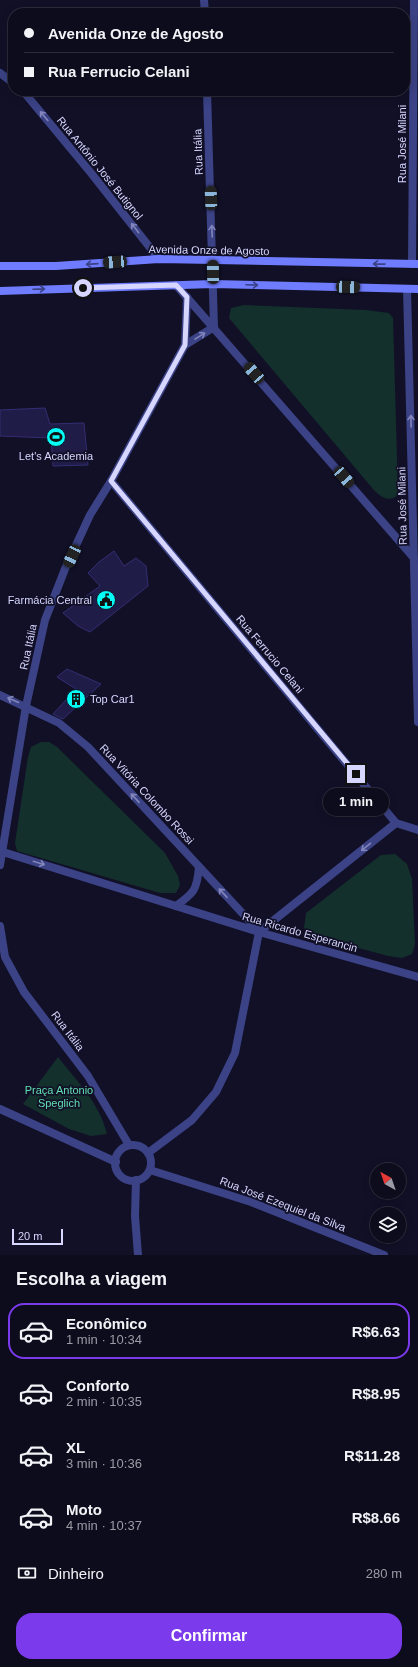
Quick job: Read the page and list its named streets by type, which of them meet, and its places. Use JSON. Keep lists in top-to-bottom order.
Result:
{
  "streets": {
    "main road": ["Avenida Onze de Agosto"],
    "street": [
      "Rua José Milani",
      "Rua Itália",
      "Rua Antônio José Butignol",
      "Rua Ferrucio Celani",
      "Rua Vitória Colombo Rossi",
      "Rua Ricardo Esperancin",
      "Rua José Ezequiel da Silva"
    ]
  },
  "crossings": [
    ["Rua José Milani", "Avenida Onze de Agosto"],
    ["Rua Itália", "Avenida Onze de Agosto"],
    ["Rua Itália", "Rua Ferrucio Celani"],
    ["Rua Itália", "Rua Vitória Colombo Rossi"],
    ["Rua Itália", "Rua Ricardo Esperancin"],
    ["Rua Itália", "Rua José Ezequiel da Silva"],
    ["Rua Antônio José Butignol", "Avenida Onze de Agosto"],
    ["Rua Vitória Colombo Rossi", "Rua Ricardo Esperancin"]
  ],
  "one_way": [
    "Rua José Milani",
    "Rua Antônio José Butignol",
    "Rua Vitória Colombo Rossi",
    "Rua Ricardo Esperancin"
  ],
  "parks": ["Praça Antonio Speglich"],
  "places": {
    "sports": ["Let's Academia"],
    "public building": ["Farmácia Central"],
    "building": ["Top Car1"]
  },
  "scale_bar": "20 m",
  "north": "top left",
  "page": {
    "banner": ["Avenida Onze de Agosto", "Rua Ferrucio Celani"],
    "bubble": "1 min",
    "scale": "20 m",
    "heading": "Escolha a viagem",
    "list": [
      {
        "name": "Econômico",
        "note": "1 min · 10:34",
        "value": "R$6.63"
      },
      {
        "name": "Conforto",
        "note": "2 min · 10:35",
        "value": "R$8.95"
      },
      {
        "name": "XL",
        "note": "3 min · 10:36",
        "value": "R$11.28"
      },
      {
        "name": "Moto",
        "note": "4 min · 10:37",
        "value": "R$8.66"
      }
    ],
    "pay": ["Dinheiro", "280 m"],
    "buttons": "Confirmar"
  }
}
